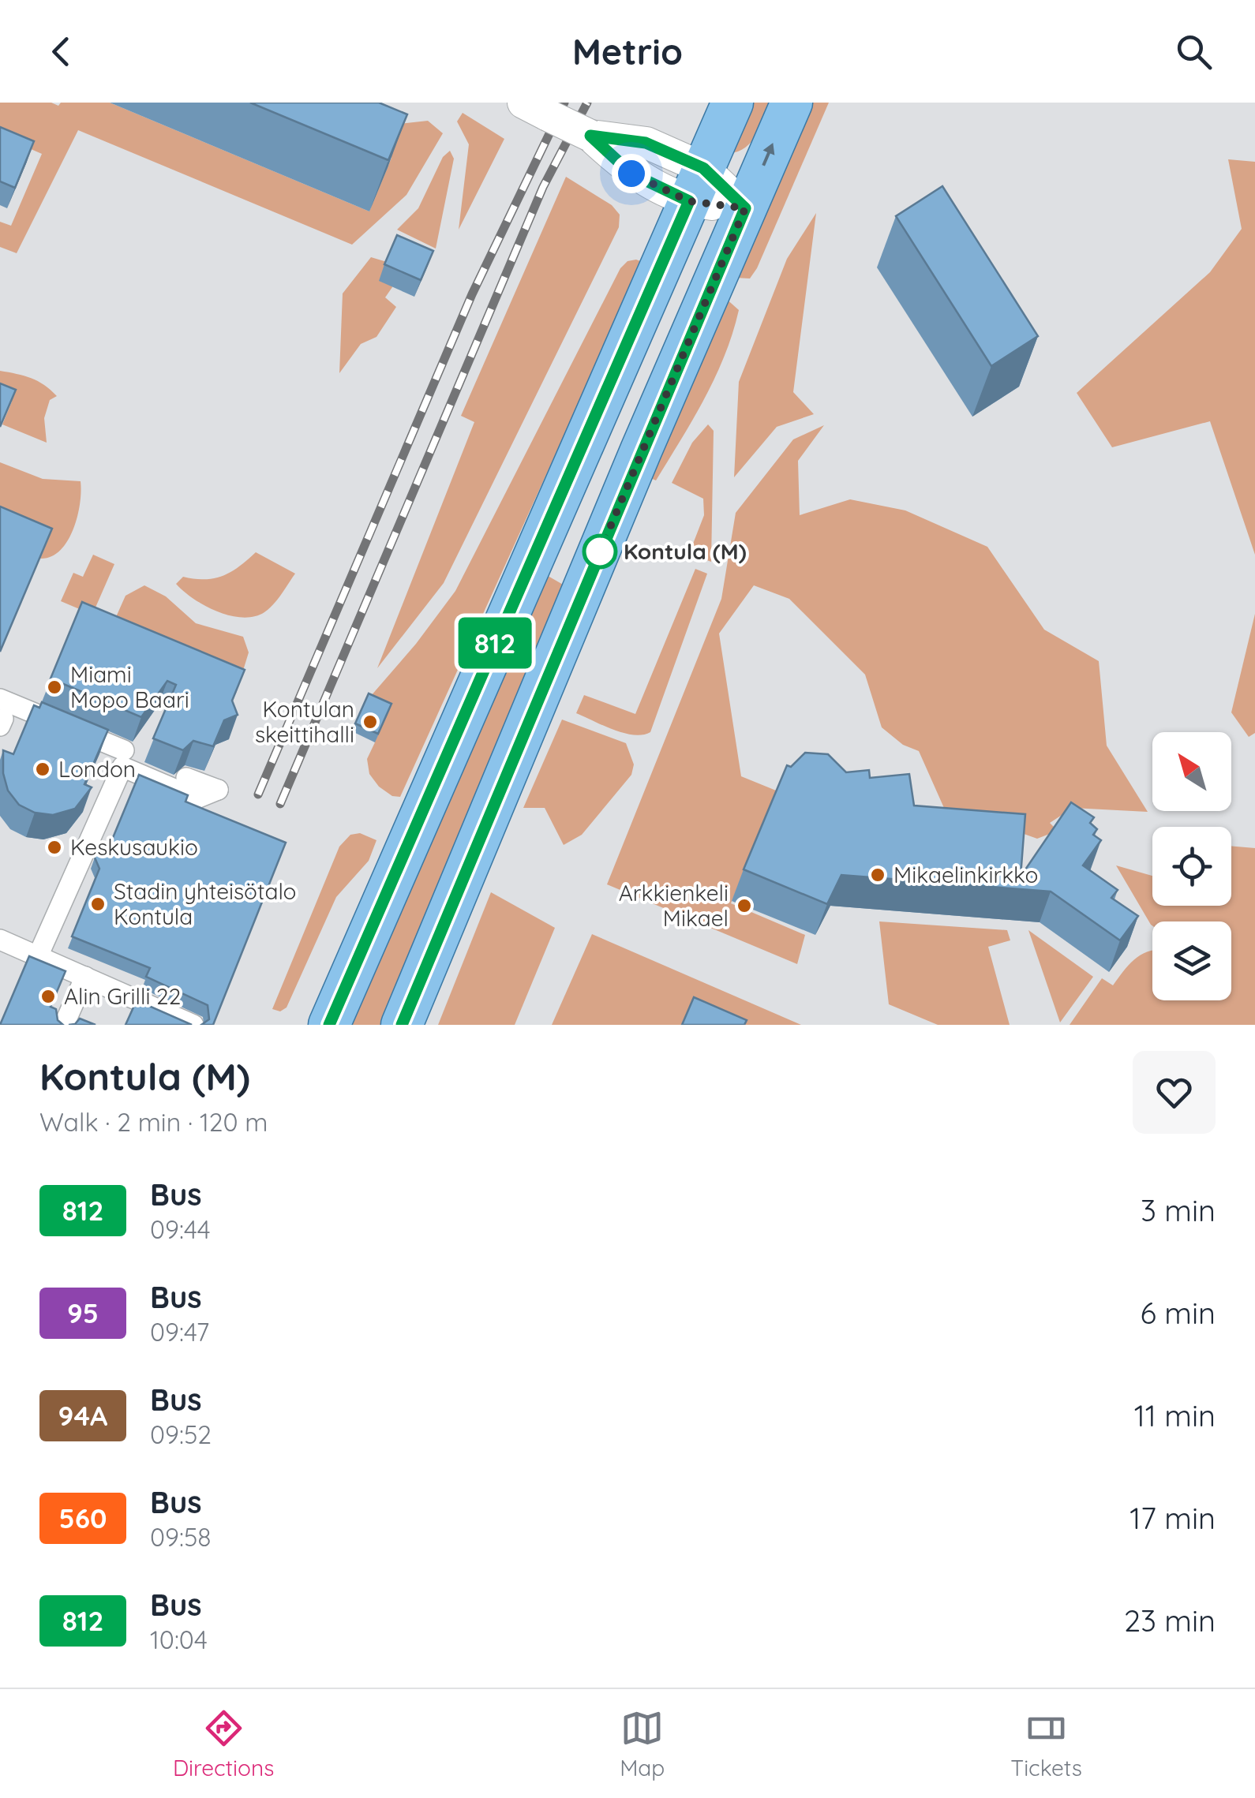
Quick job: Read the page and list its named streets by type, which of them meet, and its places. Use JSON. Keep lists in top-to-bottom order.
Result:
{
  "places": [
    "Kontula (M)",
    "Miami Mopo Baari",
    "Kontulan skeittihalli",
    "London",
    "Keskusaukio",
    "Mikaelinkirkko",
    "Stadin yhteisötalo Kontula",
    "Arkkienkeli Mikael",
    "Alin Grilli 22"
  ],
  "lines": ["bus line 812"],
  "north": "top left",
  "page": {
    "header": "Metrio",
    "on_map": "812",
    "heading": ["Kontula (M)", "Walk · 2 min · 120 m"],
    "list": [
      {
        "mark": "812",
        "name": "Bus",
        "note": "09:44",
        "value": "3 min"
      },
      {
        "mark": "95",
        "name": "Bus",
        "note": "09:47",
        "value": "6 min"
      },
      {
        "mark": "94A",
        "name": "Bus",
        "note": "09:52",
        "value": "11 min"
      },
      {
        "mark": "560",
        "name": "Bus",
        "note": "09:58",
        "value": "17 min"
      },
      {
        "mark": "812",
        "name": "Bus",
        "note": "10:04",
        "value": "23 min"
      }
    ],
    "tabs": ["Directions", "Map", "Tickets"]
  }
}
